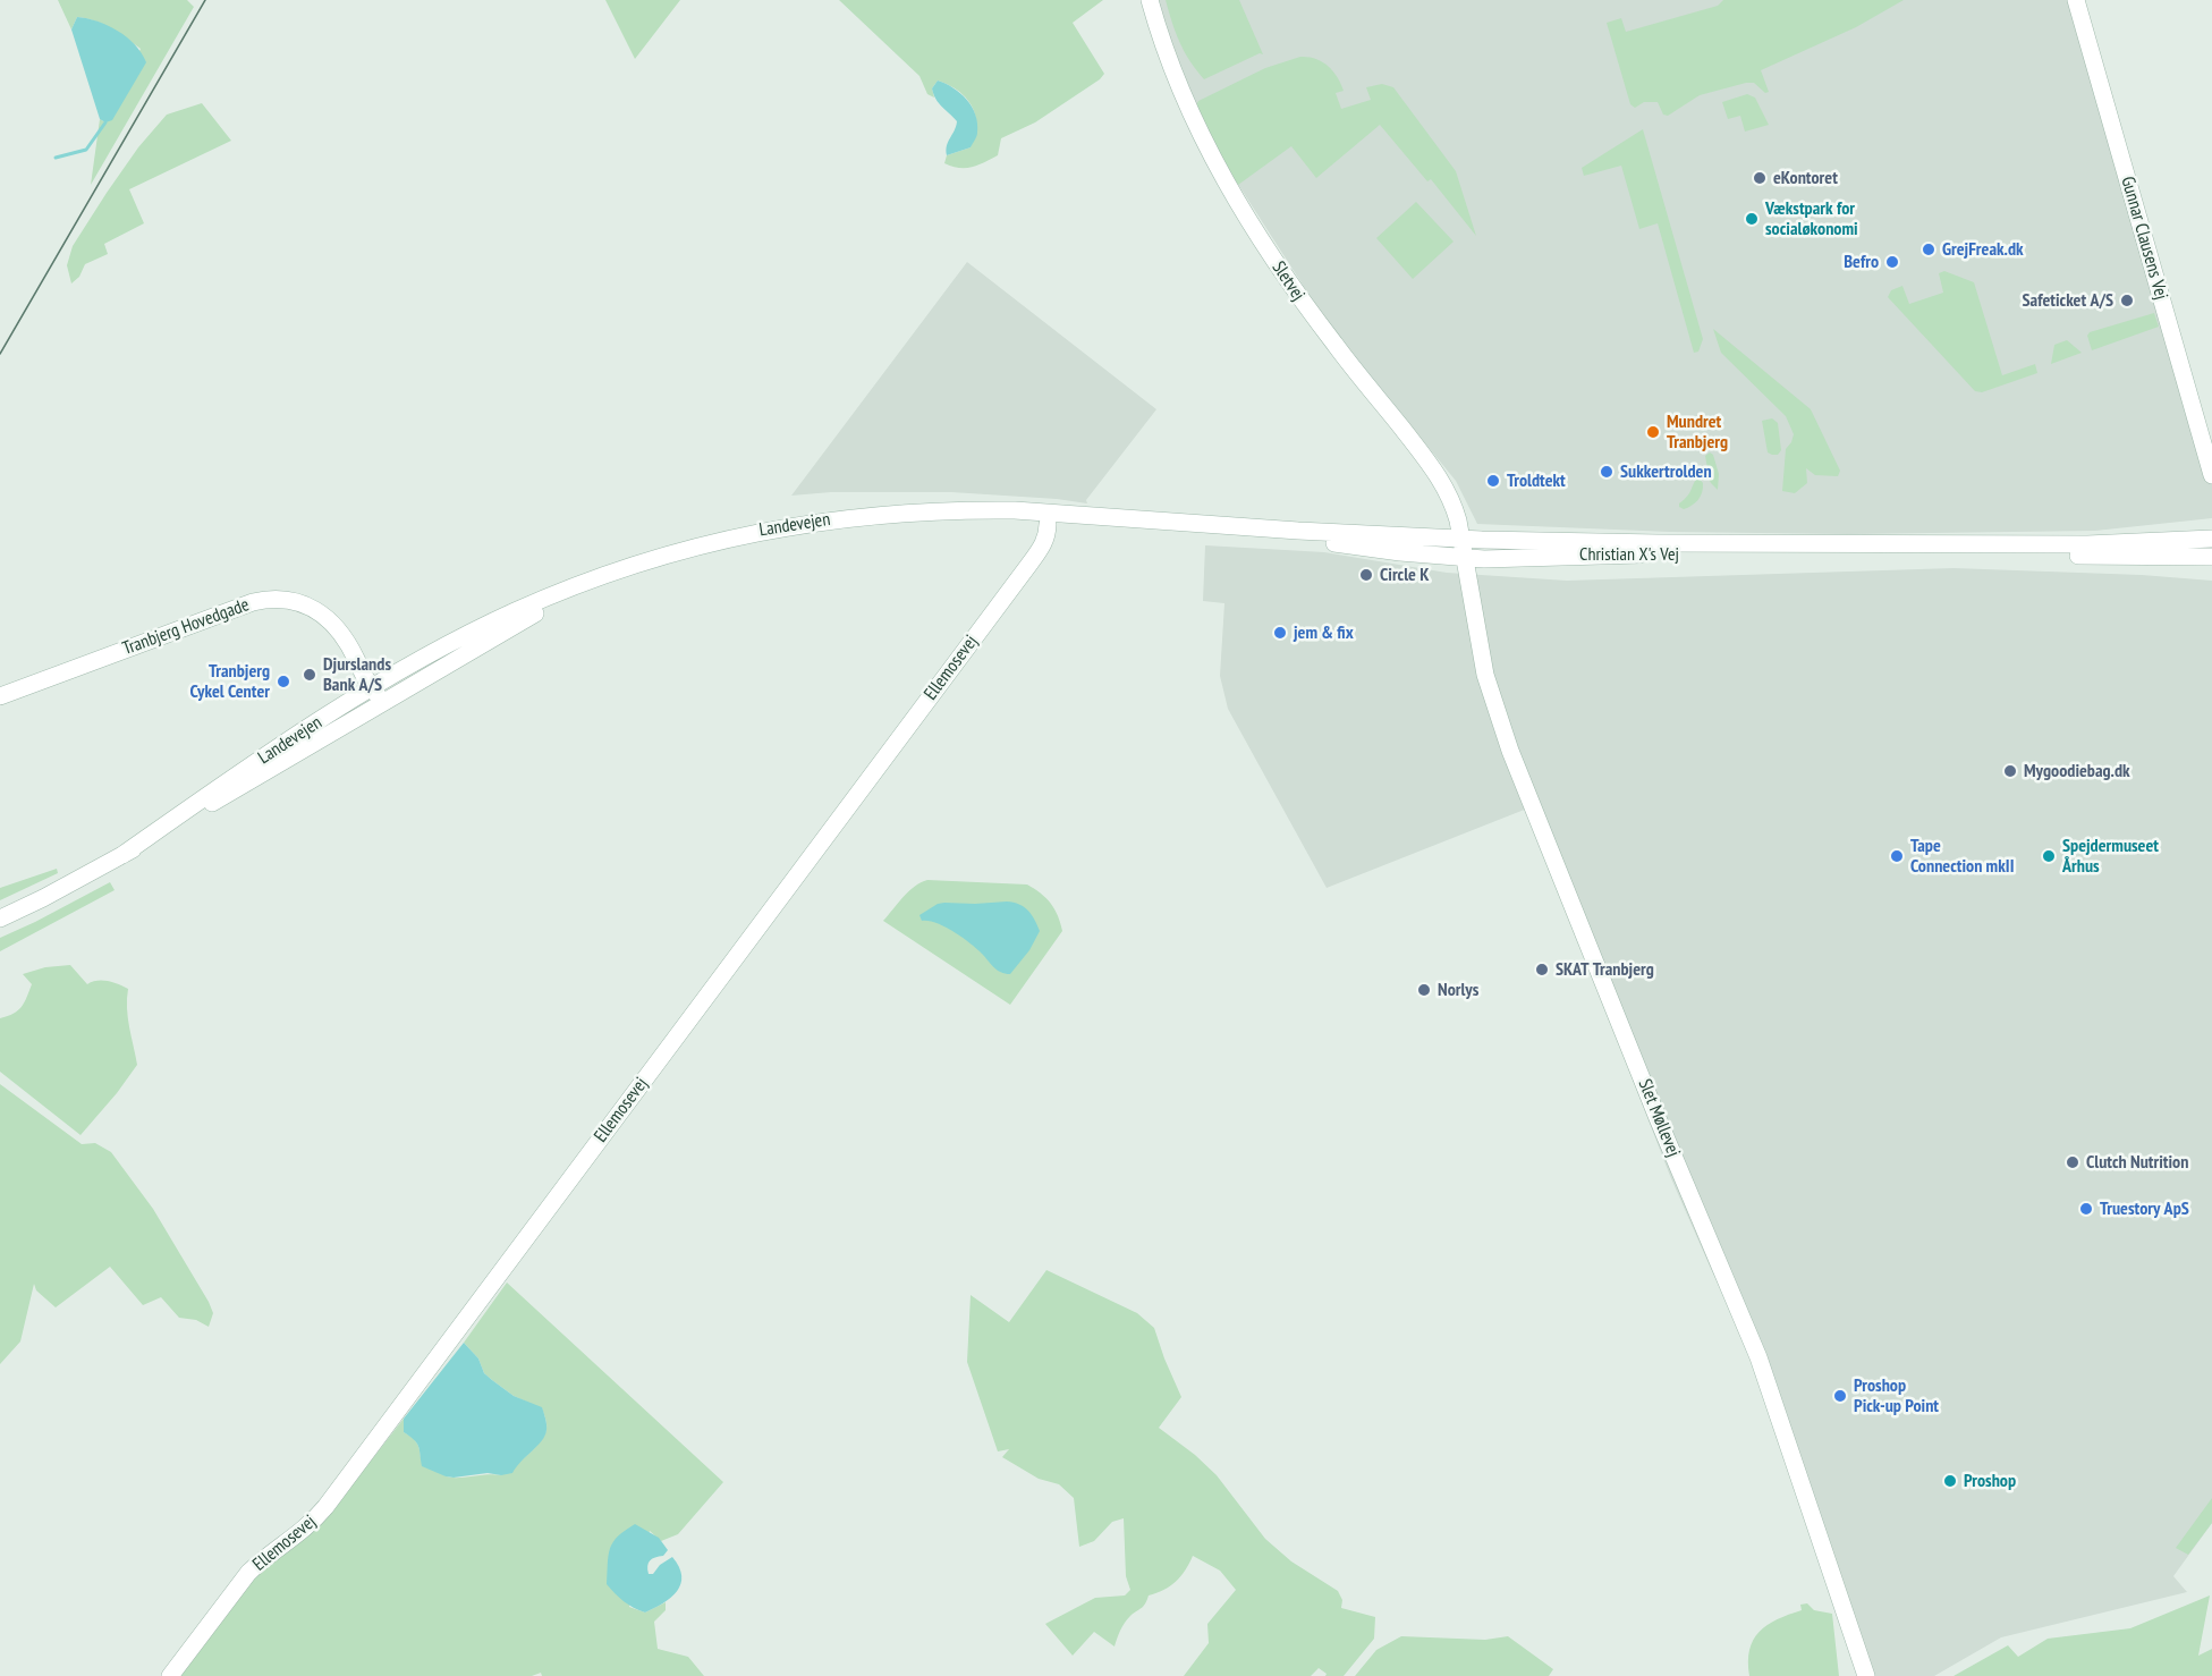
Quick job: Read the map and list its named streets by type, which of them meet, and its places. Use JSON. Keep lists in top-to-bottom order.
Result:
{
  "streets": {
    "street": [
      "Gunnar Clausens Vej",
      "Sletvej",
      "Landevejen",
      "Christian X's Vej",
      "Tranbjerg Hovedgade",
      "Ellemosevej",
      "Slet Møllevej"
    ]
  },
  "crossings": [
    ["Sletvej", "Christian X's Vej"],
    ["Sletvej", "Slet Møllevej"],
    ["Landevejen", "Christian X's Vej"],
    ["Landevejen", "Tranbjerg Hovedgade"],
    ["Landevejen", "Ellemosevej"],
    ["Christian X's Vej", "Ellemosevej"],
    ["Christian X's Vej", "Slet Møllevej"]
  ],
  "places": [
    "eKontoret",
    "Vækstpark for socialøkonomi",
    "GrejFreak.dk",
    "Befro",
    "Safeticket A/S",
    "Mundret Tranbjerg",
    "Sukkertrolden",
    "Troldtekt",
    "Circle K",
    "jem & fix",
    "Djurslands Bank A/S",
    "Tranbjerg Cykel Center",
    "Mygoodiebag.dk",
    "Tape Connection mkII",
    "Spejdermuseet Århus",
    "SKAT Tranbjerg",
    "Norlys",
    "Clutch Nutrition",
    "Truestory ApS",
    "Proshop Pick-up Point",
    "Proshop"
  ]
}
